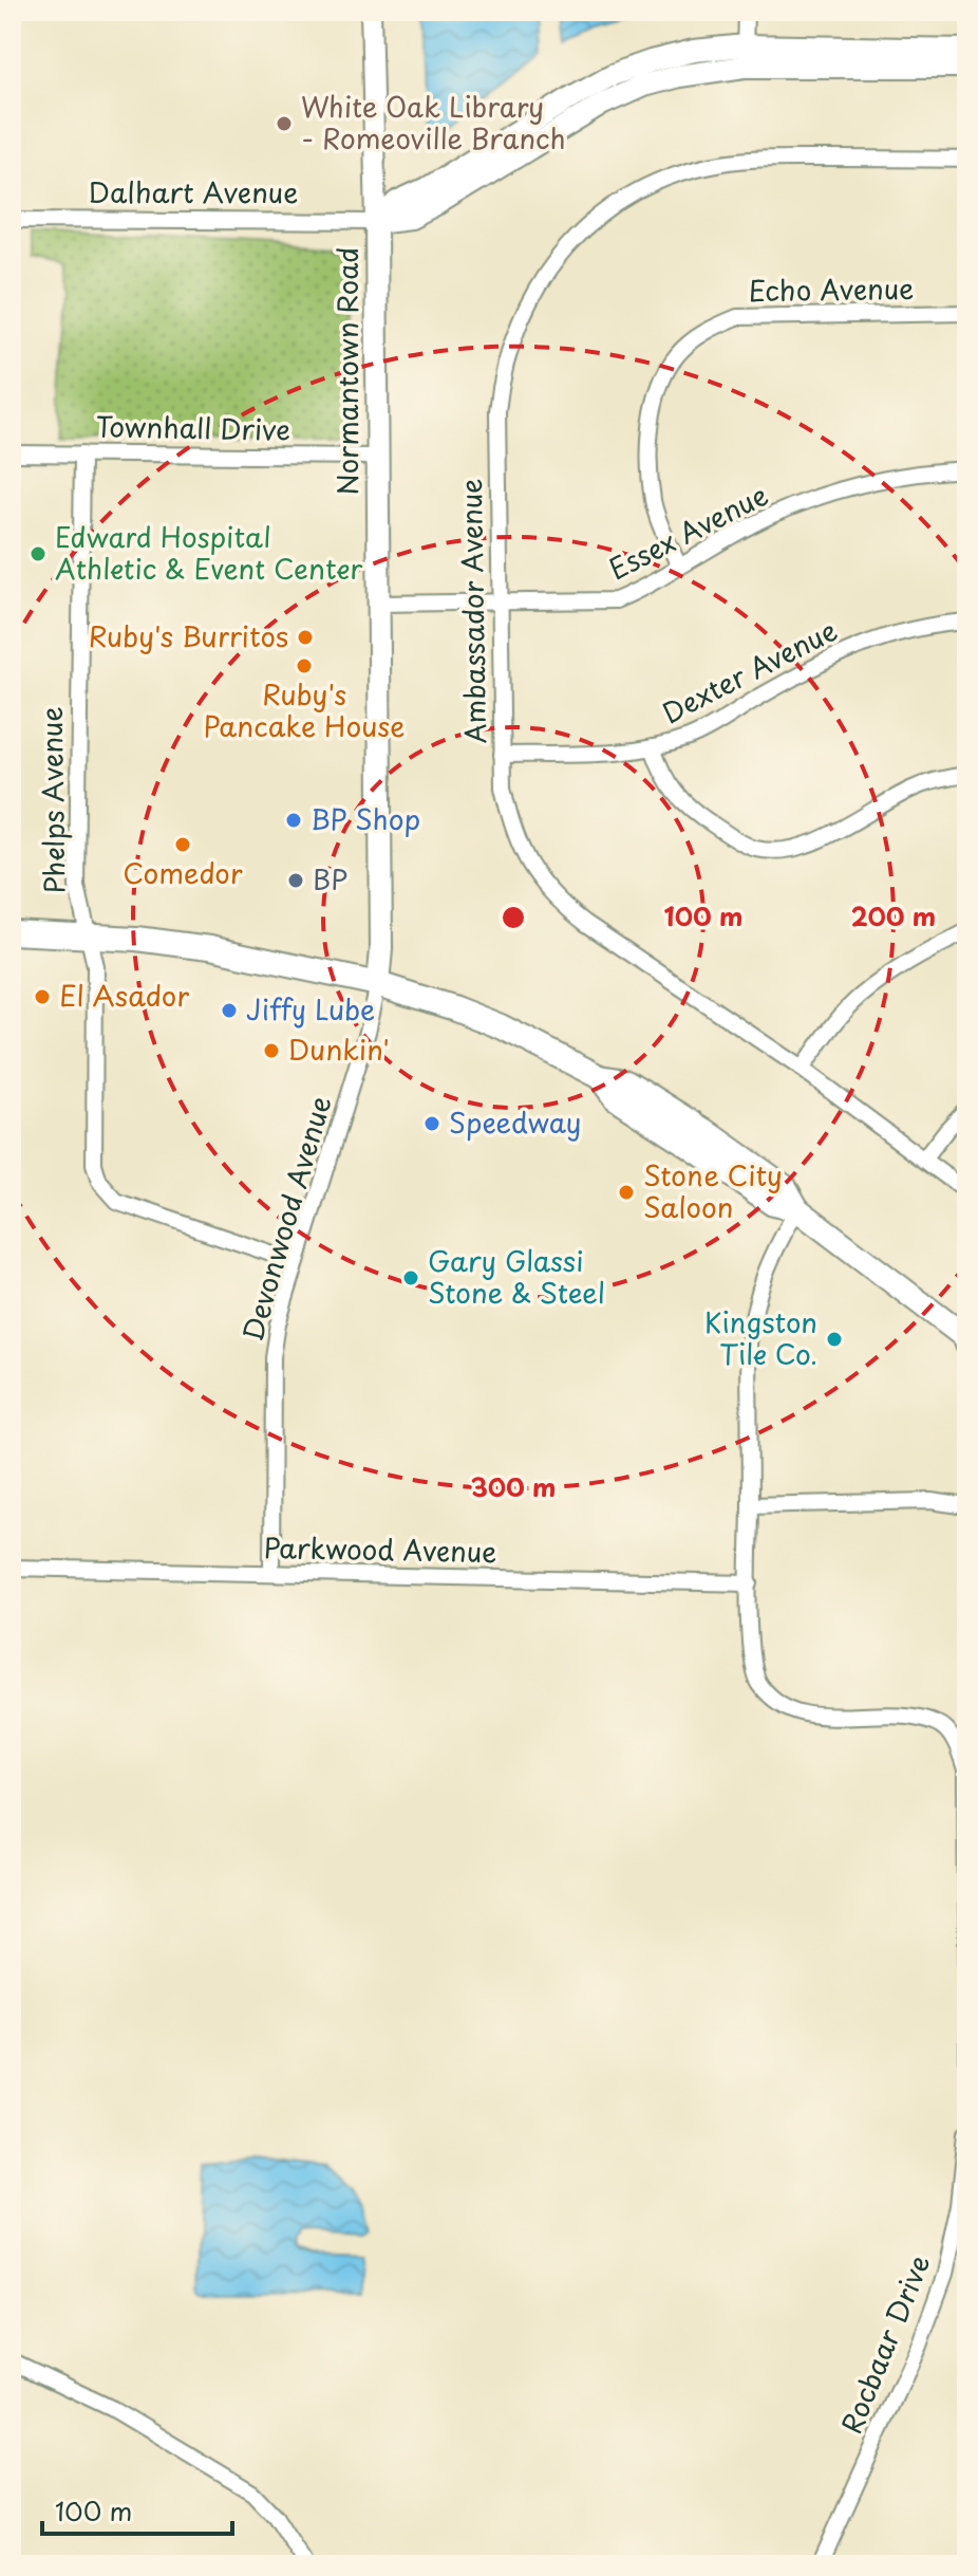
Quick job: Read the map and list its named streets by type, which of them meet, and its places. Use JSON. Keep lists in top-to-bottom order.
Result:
{
  "streets": {
    "main road": ["Dalhart Avenue", "Normantown Road"],
    "street": [
      "Echo Avenue",
      "Townhall Drive",
      "Essex Avenue",
      "Ambassador Avenue",
      "Dexter Avenue",
      "Phelps Avenue",
      "Devonwood Avenue",
      "Parkwood Avenue",
      "Rocbaar Drive"
    ]
  },
  "crossings": [
    ["Dalhart Avenue", "Normantown Road"],
    ["Echo Avenue", "Essex Avenue"],
    ["Normantown Road", "Townhall Drive"],
    ["Normantown Road", "Essex Avenue"],
    ["Normantown Road", "Devonwood Avenue"],
    ["Townhall Drive", "Phelps Avenue"],
    ["Essex Avenue", "Ambassador Avenue"],
    ["Ambassador Avenue", "Dexter Avenue"],
    ["Phelps Avenue", "Devonwood Avenue"],
    ["Devonwood Avenue", "Parkwood Avenue"]
  ],
  "places": [
    "White Oak Library - Romeoville Branch",
    "Edward Hospital Athletic & Event Center",
    "Ruby's Burritos",
    "Ruby's Pancake House",
    "BP Shop",
    "Comedor",
    "BP",
    "El Asador",
    "Jiffy Lube",
    "Dunkin'",
    "Speedway",
    "Stone City Saloon",
    "Gary Glassi Stone & Steel",
    "Kingston Tile Co."
  ],
  "scale_bar": "100 m",
  "rings": ["100 m", "200 m", "300 m"]
}
